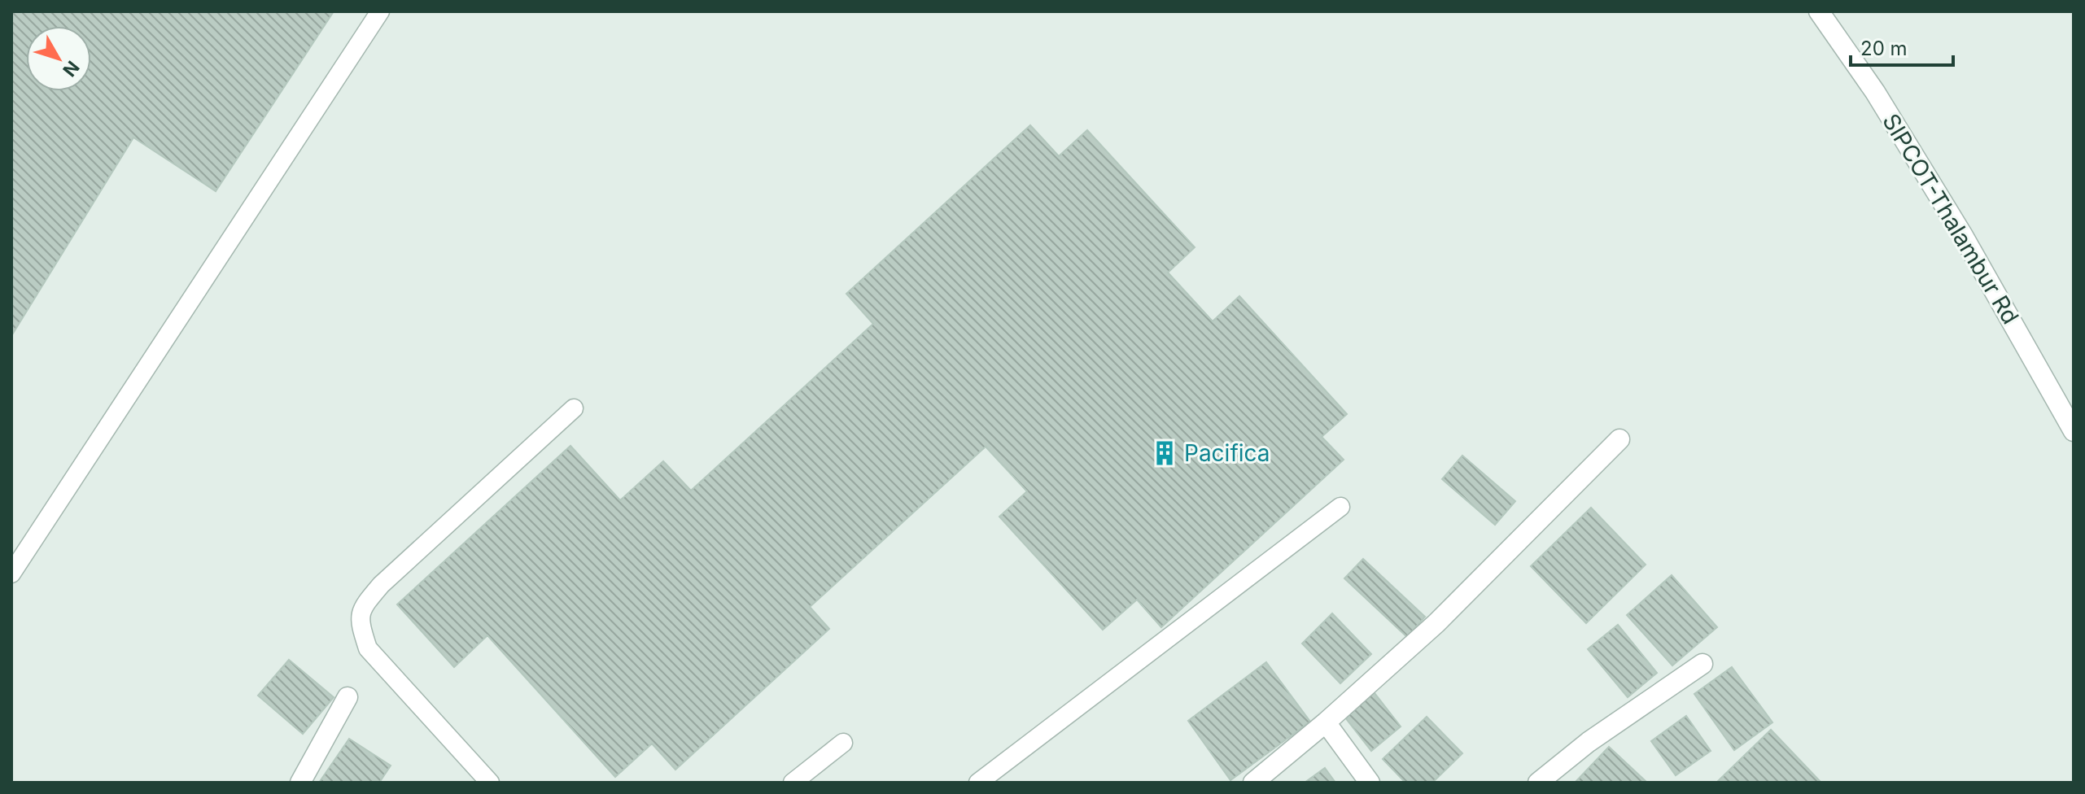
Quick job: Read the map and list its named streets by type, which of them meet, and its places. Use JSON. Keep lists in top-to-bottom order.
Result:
{
  "streets": {
    "street": ["SIPCOT-Thalambur Rd"]
  },
  "places": {
    "building": ["Pacifica"]
  },
  "scale_bar": "20 m",
  "north": "bottom right"
}
